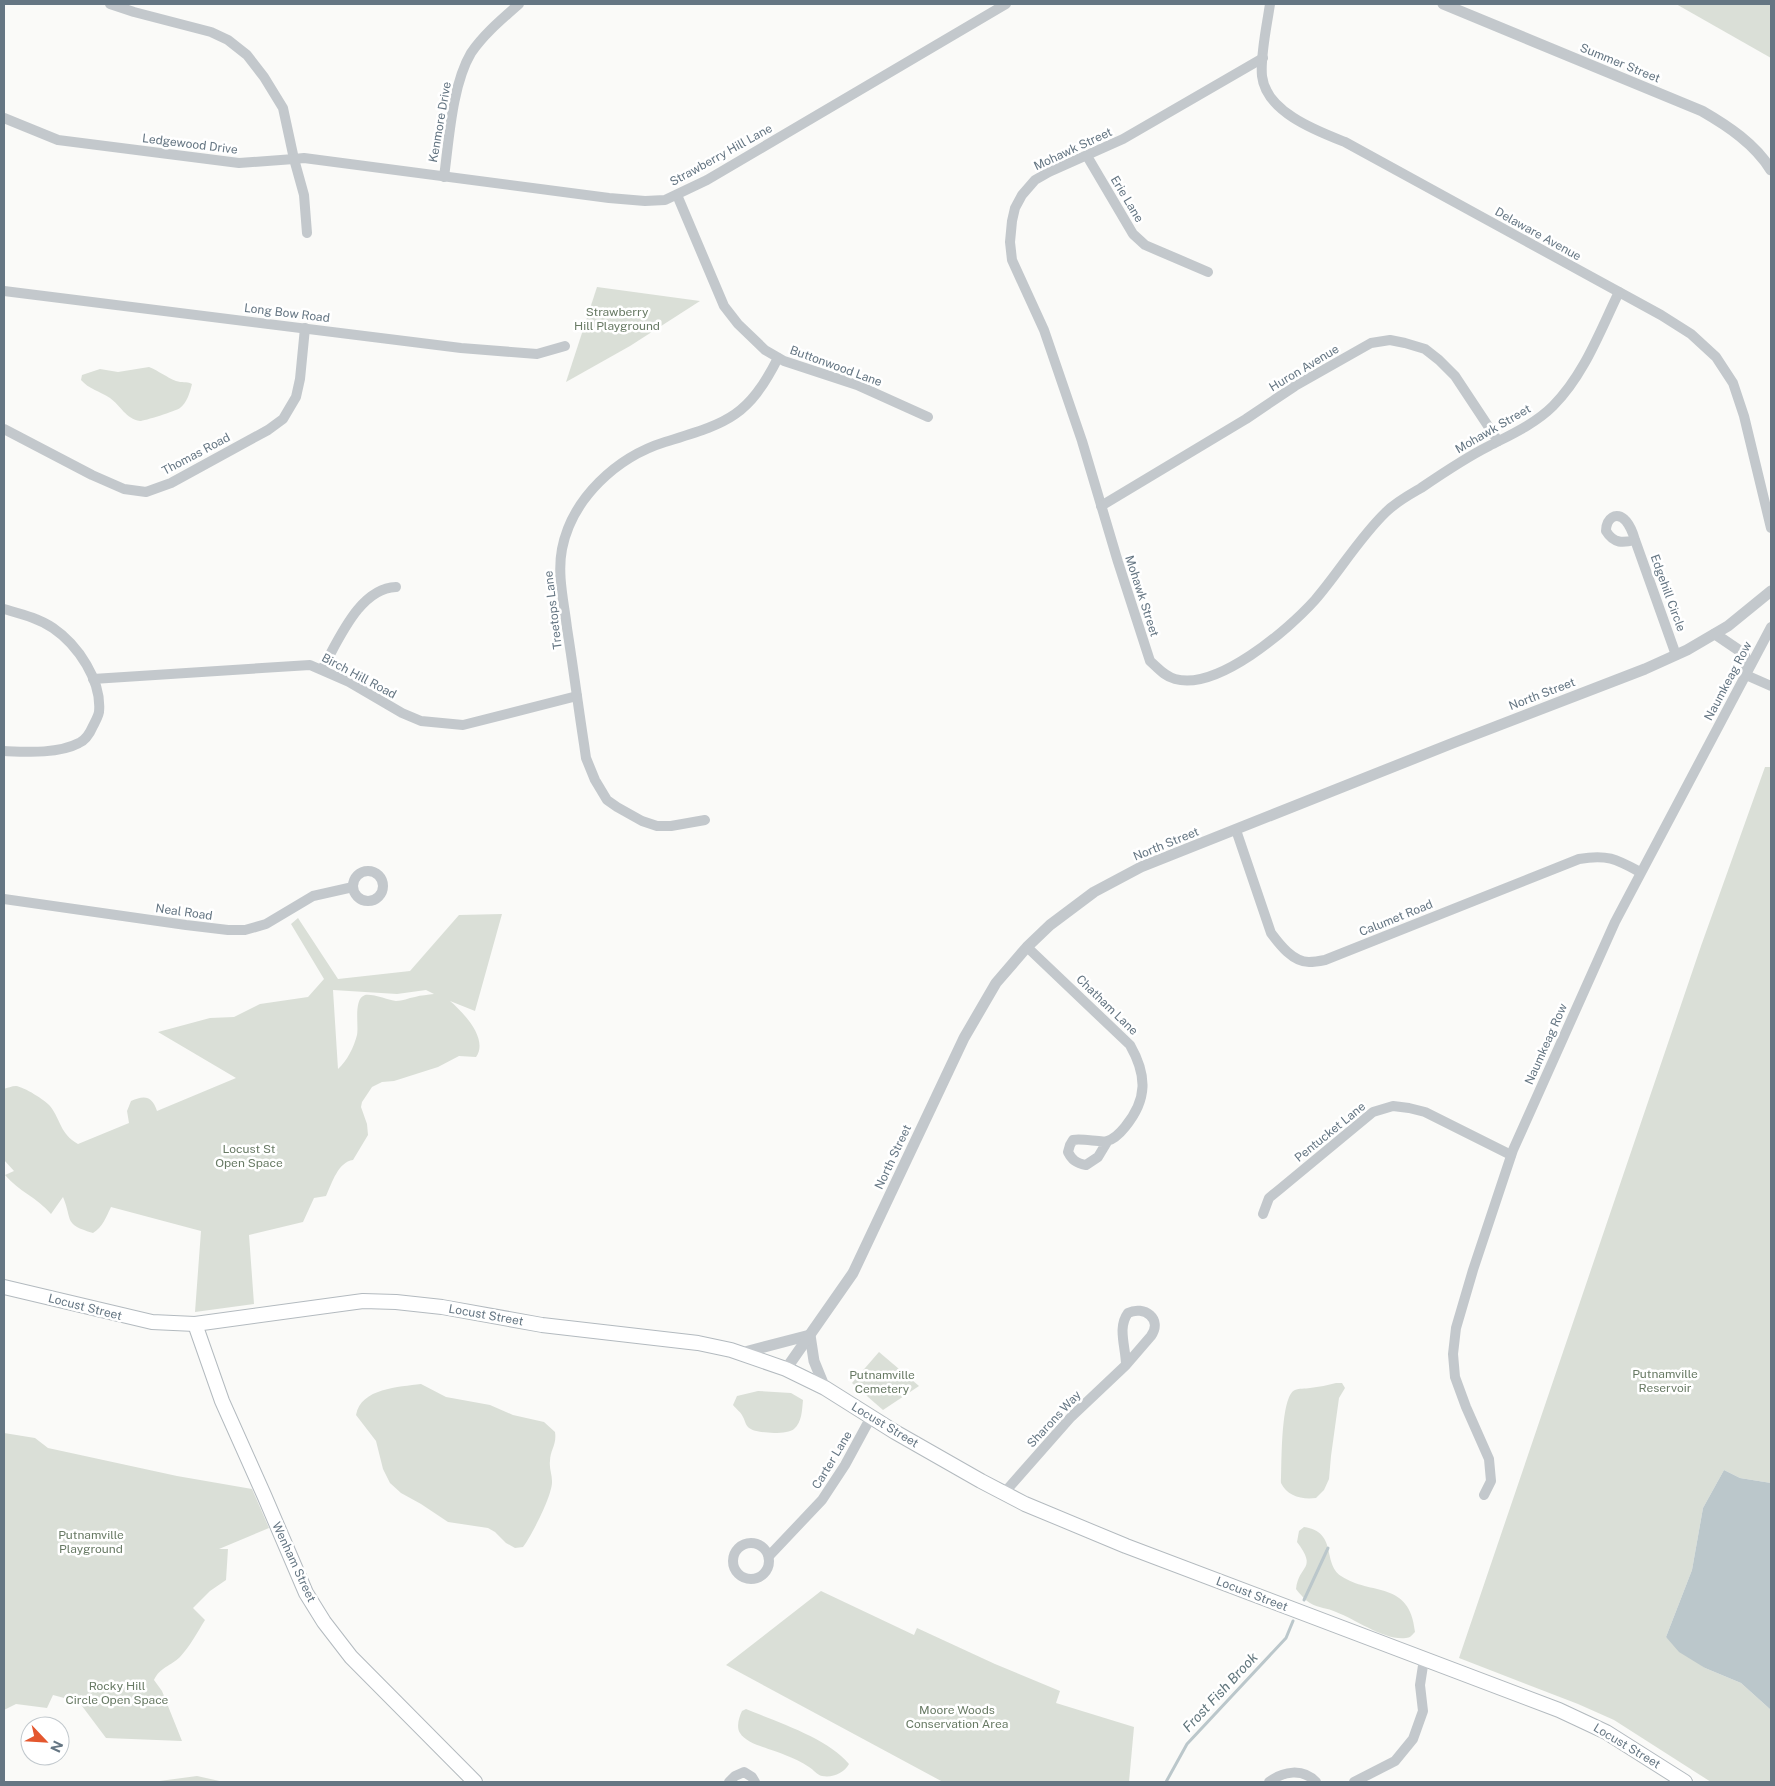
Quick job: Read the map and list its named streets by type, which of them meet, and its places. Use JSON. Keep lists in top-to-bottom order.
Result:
{
  "streets": {
    "main road": ["Locust Street", "Wenham Street"],
    "street": [
      "Summer Street",
      "Kenmore Drive",
      "Ledgewood Drive",
      "Mohawk Street",
      "Strawberry Hill Lane",
      "Erie Lane",
      "Delaware Avenue",
      "Long Bow Road",
      "Buttonwood Lane",
      "Huron Avenue",
      "Thomas Road",
      "Edgehill Circle",
      "Treetops Lane",
      "Birch Hill Road",
      "Naumkeag Row",
      "North Street",
      "Neal Road",
      "Calumet Road",
      "Chatham Lane",
      "Pentucket Lane",
      "Sharons Way",
      "Carter Lane"
    ]
  },
  "crossings": [
    ["Kenmore Drive", "Strawberry Hill Lane"],
    ["Ledgewood Drive", "Strawberry Hill Lane"],
    ["Mohawk Street", "Erie Lane"],
    ["Mohawk Street", "Delaware Avenue"],
    ["Mohawk Street", "Huron Avenue"],
    ["Strawberry Hill Lane", "Buttonwood Lane"],
    ["Long Bow Road", "Thomas Road"],
    ["Buttonwood Lane", "Treetops Lane"],
    ["Edgehill Circle", "North Street"],
    ["Treetops Lane", "Birch Hill Road"],
    ["Naumkeag Row", "Calumet Road"],
    ["Naumkeag Row", "Pentucket Lane"],
    ["North Street", "Calumet Road"],
    ["North Street", "Chatham Lane"],
    ["North Street", "Locust Street"],
    ["Locust Street", "Sharons Way"],
    ["Locust Street", "Carter Lane"],
    ["Locust Street", "Wenham Street"]
  ],
  "water": ["Frost Fish Brook"],
  "parks": [
    "Strawberry Hill Playground",
    "Locust St Open Space",
    "Putnamville Reservoir",
    "Putnamville Cemetery",
    "Putnamville Playground",
    "Rocky Hill Circle Open Space",
    "Moore Woods Conservation Area"
  ],
  "north": "bottom right"
}
